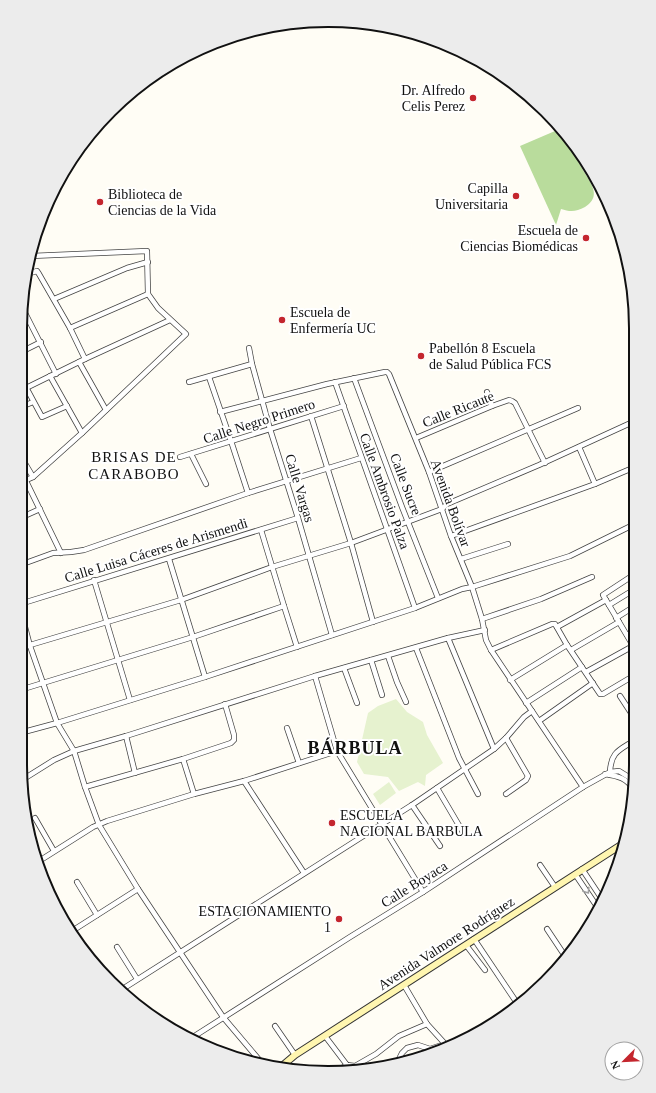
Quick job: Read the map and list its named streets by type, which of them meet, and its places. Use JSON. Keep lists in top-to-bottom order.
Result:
{
  "streets": {
    "street": [
      "Calle Ricaute",
      "Calle Negro Primero",
      "Calle Sucre",
      "Calle Vargas",
      "Calle Ambrosio Palza",
      "Avenida Bolívar",
      "Calle Luisa Cáceres de Arismendi",
      "Calle Boyaca",
      "Avenida Valmore Rodríguez"
    ]
  },
  "crossings": [
    ["Calle Ricaute", "Avenida Bolívar"],
    ["Calle Negro Primero", "Calle Vargas"],
    ["Calle Negro Primero", "Calle Ambrosio Palza"],
    ["Calle Sucre", "Avenida Bolívar"],
    ["Calle Vargas", "Avenida Bolívar"],
    ["Calle Vargas", "Calle Luisa Cáceres de Arismendi"],
    ["Calle Ambrosio Palza", "Avenida Bolívar"],
    ["Avenida Bolívar", "Calle Boyaca"]
  ],
  "districts": ["BRISAS DE CARABOBO", "BÁRBULA"],
  "places": [
    "Dr. Alfredo Celis Perez",
    "Capilla Universitaria",
    "Biblioteca de Ciencias de la Vida",
    "Escuela de Ciencias Biomédicas",
    "Escuela de Enfermería UC",
    "Pabellón 8 Escuela de Salud Pública FCS",
    "ESCUELA NACIONAL BARBULA",
    "ESTACIONAMIENTO 1"
  ],
  "north": "bottom left"
}
